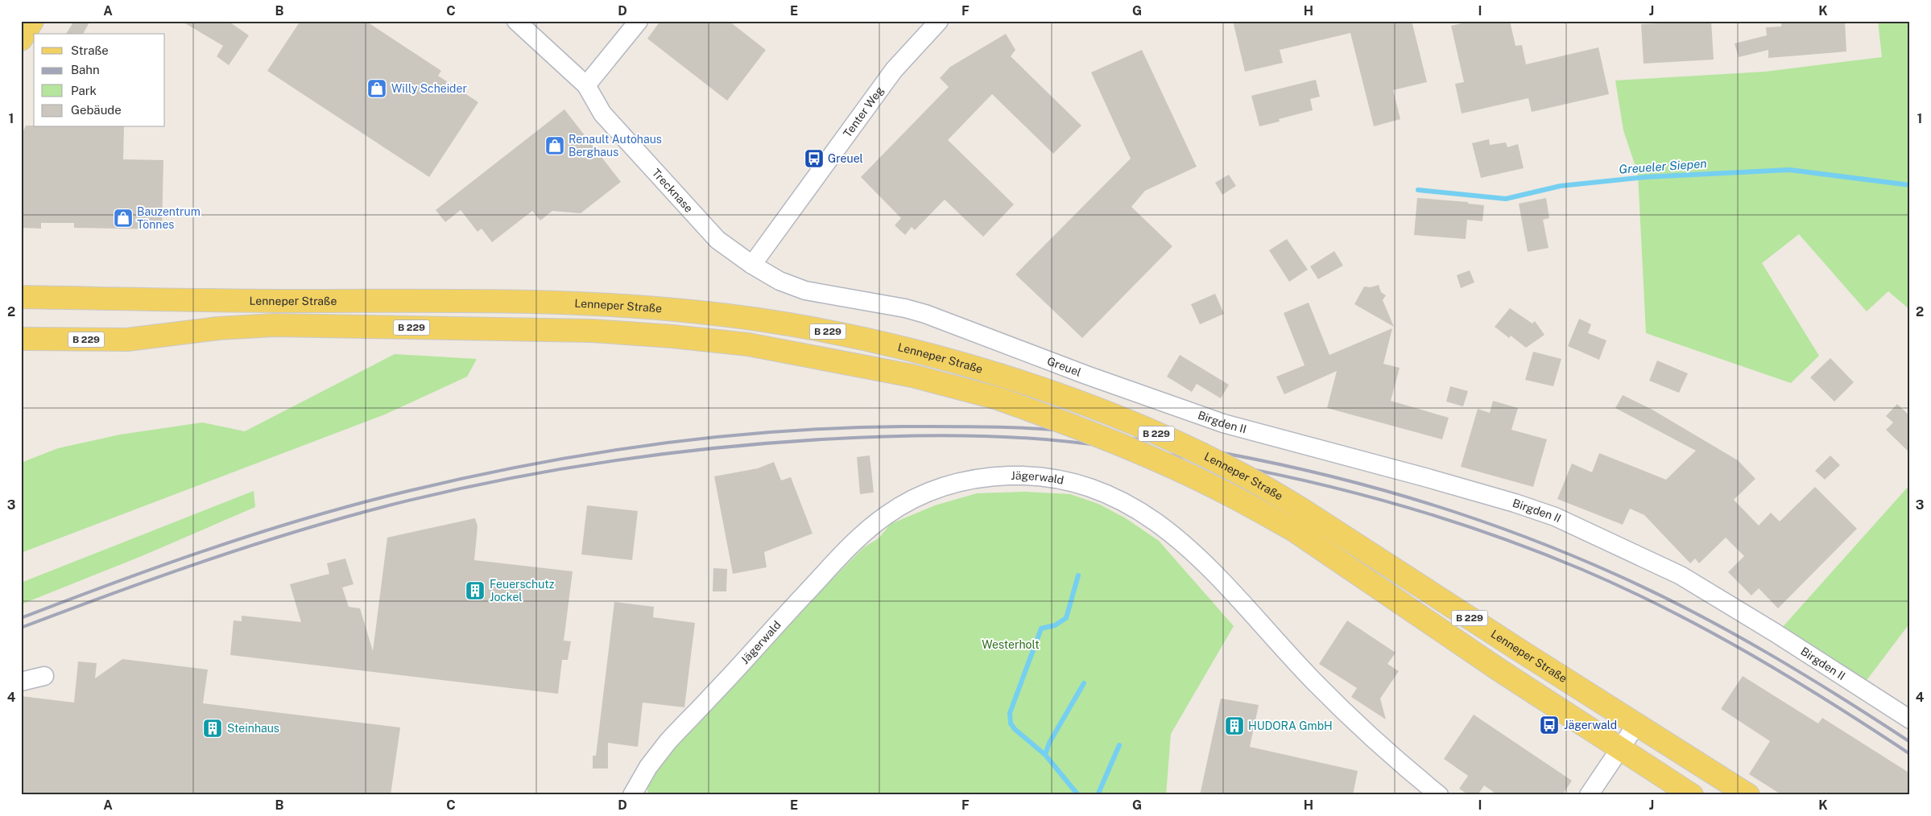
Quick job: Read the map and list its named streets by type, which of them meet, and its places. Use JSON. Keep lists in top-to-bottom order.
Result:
{
  "streets": {
    "main road": ["Lenneper Straße", "B 229"],
    "street": [
      "Tenter Weg",
      "Trecknase",
      "Greuel",
      "Birgden II",
      "Jägerwald"
    ]
  },
  "crossings": [
    ["Tenter Weg", "Trecknase"],
    ["Tenter Weg", "Greuel"],
    ["Trecknase", "Greuel"],
    ["Greuel", "Birgden II"]
  ],
  "water": ["Greueler Siepen"],
  "parks": ["Westerholt"],
  "places": {
    "shop": ["Willy Scheider", "Renault Autohaus Berghaus", "Bauzentrum Tönnes"],
    "bus stop": ["Greuel", "Jägerwald"],
    "building": ["Feuerschutz Jockel", "HUDORA GmbH", "Steinhaus"]
  },
  "legend": [
    "Straße",
    "Bahn",
    "Park",
    "Gebäude"
  ],
  "grid": {
    "columns": [
      "A",
      "B",
      "C",
      "D",
      "E",
      "F",
      "G",
      "H",
      "I",
      "J",
      "K"
    ],
    "rows": [
      "1",
      "2",
      "3",
      "4"
    ]
  }
}
